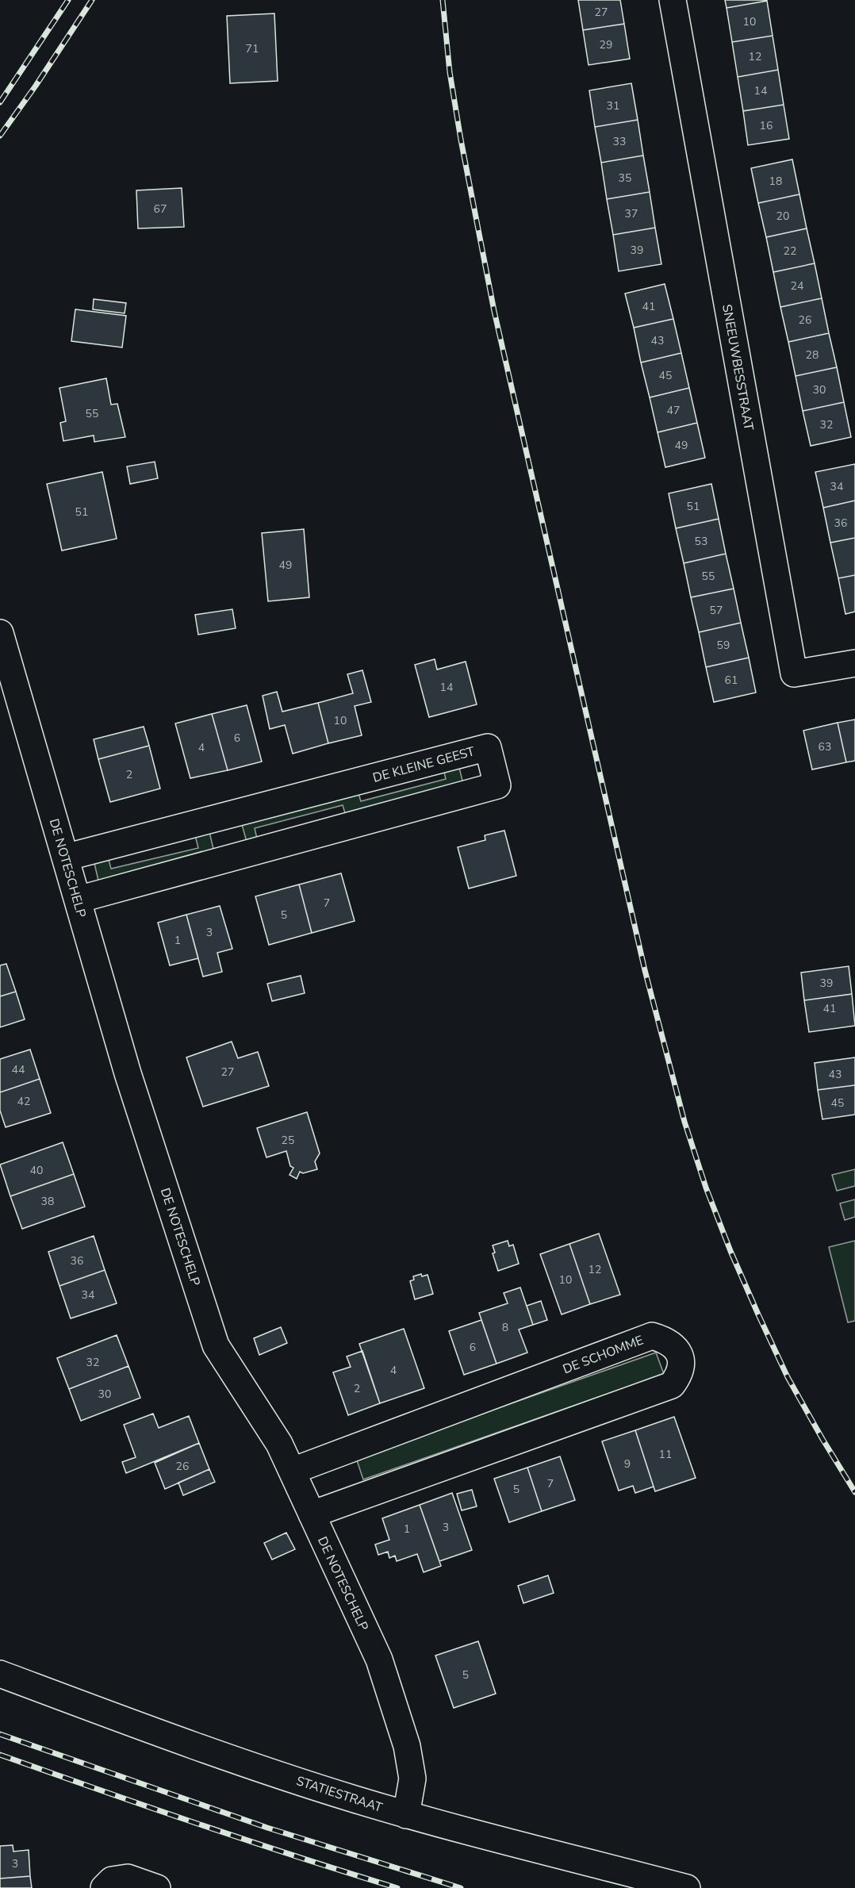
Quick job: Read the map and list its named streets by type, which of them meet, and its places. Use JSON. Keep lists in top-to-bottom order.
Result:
{
  "streets": {
    "street": [
      "SNEEUWBESSTRAAT",
      "DE KLEINE GEEST",
      "DE NOTESCHELP",
      "DE SCHOMME",
      "STATIESTRAAT"
    ]
  },
  "crossings": [
    ["DE KLEINE GEEST", "DE NOTESCHELP"],
    ["DE NOTESCHELP", "DE SCHOMME"],
    ["DE NOTESCHELP", "STATIESTRAAT"]
  ],
  "house_numbers": [
    "27",
    "10",
    "29",
    "71",
    "12",
    "14",
    "31",
    "16",
    "33",
    "35",
    "18",
    "67",
    "37",
    "20",
    "39",
    "22",
    "24",
    "41",
    "26",
    "43",
    "28",
    "45",
    "30",
    "47",
    "55",
    "32",
    "49",
    "34",
    "51",
    "51",
    "36",
    "53",
    "49",
    "55",
    "57",
    "59",
    "61",
    "14",
    "10",
    "6",
    "63",
    "4",
    "2",
    "7",
    "5",
    "3",
    "1",
    "39",
    "41",
    "44",
    "27",
    "43",
    "42",
    "45",
    "25",
    "40",
    "38",
    "36",
    "12",
    "10",
    "34",
    "8",
    "6",
    "32",
    "4",
    "2",
    "30",
    "11",
    "9",
    "26",
    "7",
    "5",
    "3",
    "1",
    "5",
    "3"
  ]
}
